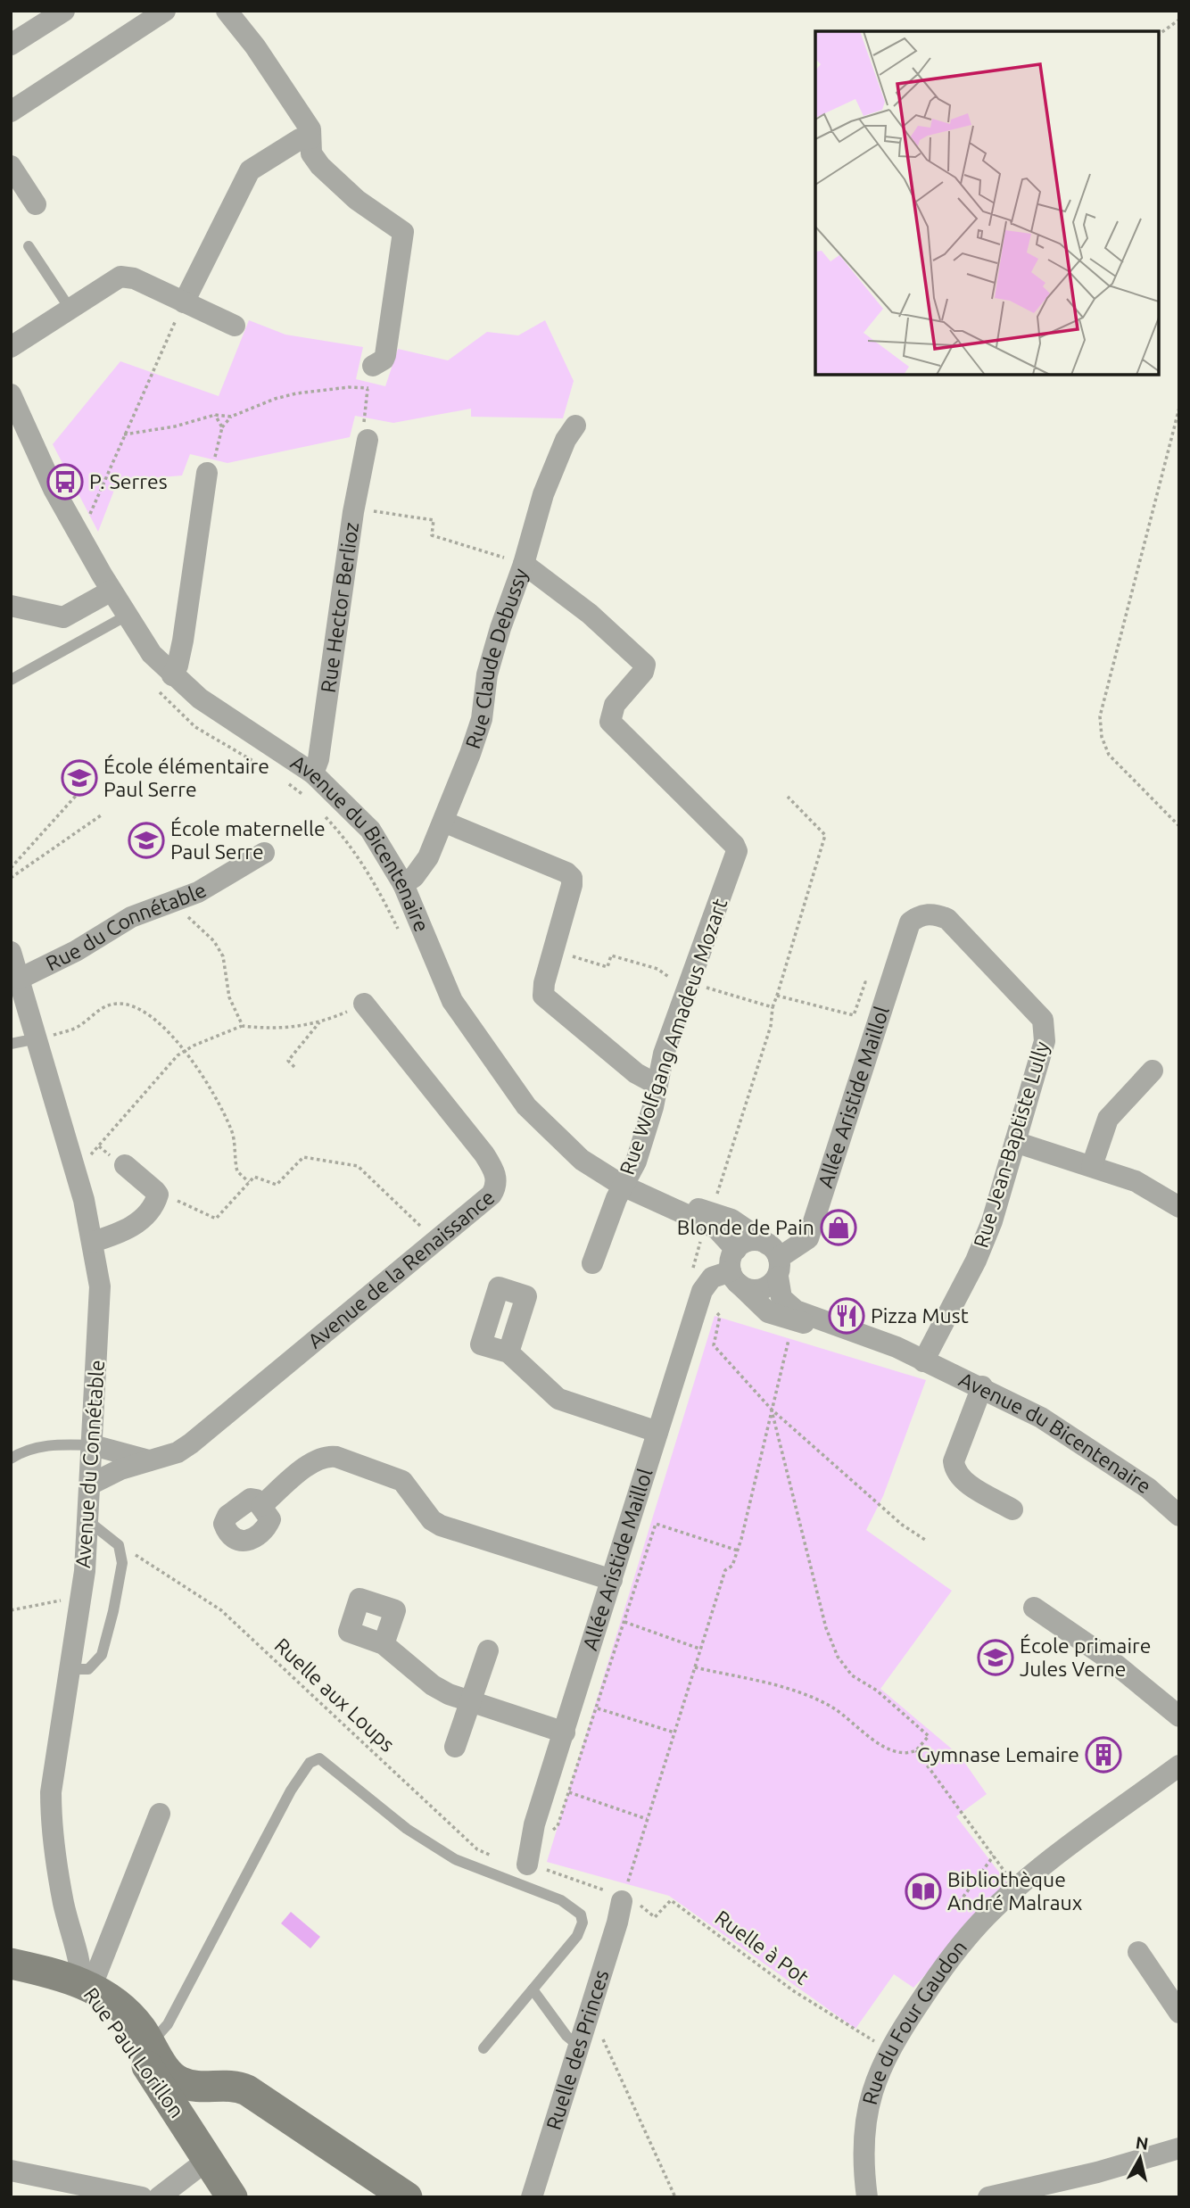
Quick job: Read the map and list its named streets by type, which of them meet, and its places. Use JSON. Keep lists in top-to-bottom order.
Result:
{
  "streets": {
    "main road": ["Rue Paul Lorillon"],
    "street": [
      "Rue Hector Berlioz",
      "Rue Claude Debussy",
      "Avenue du Bicentenaire",
      "Rue du Connétable",
      "Rue Wolfgang Amadeus Mozart",
      "Allée Aristide Maillol",
      "Rue Jean-Baptiste Lully",
      "Avenue de la Renaissance",
      "Avenue du Connétable",
      "Rue du Four Gaudon",
      "Ruelle des Princes"
    ],
    "path": ["Ruelle aux Loups", "Ruelle à Pot"]
  },
  "crossings": [
    ["Rue Hector Berlioz", "Avenue du Bicentenaire"],
    ["Rue Claude Debussy", "Avenue du Bicentenaire"],
    ["Rue Claude Debussy", "Rue Wolfgang Amadeus Mozart"],
    ["Avenue du Bicentenaire", "Rue Wolfgang Amadeus Mozart"],
    ["Avenue du Bicentenaire", "Allée Aristide Maillol"],
    ["Avenue du Bicentenaire", "Rue Jean-Baptiste Lully"],
    ["Rue du Connétable", "Avenue du Connétable"],
    ["Allée Aristide Maillol", "Rue Jean-Baptiste Lully"],
    ["Allée Aristide Maillol", "Ruelle aux Loups"],
    ["Avenue de la Renaissance", "Avenue du Connétable"],
    ["Avenue du Connétable", "Rue Paul Lorillon"],
    ["Ruelle aux Loups", "Ruelle à Pot"],
    ["Ruelle aux Loups", "Ruelle des Princes"],
    ["Ruelle à Pot", "Rue du Four Gaudon"],
    ["Ruelle à Pot", "Ruelle des Princes"]
  ],
  "places": {
    "bus stop": ["P. Serres"],
    "school or university": ["École élémentaire Paul Serre", "École maternelle Paul Serre", "École primaire Jules Verne"],
    "shop": ["Blonde de Pain"],
    "restaurant": ["Pizza Must"],
    "building": ["Gymnase Lemaire"],
    "library": ["Bibliothèque André Malraux"]
  },
  "north": "top"
}
